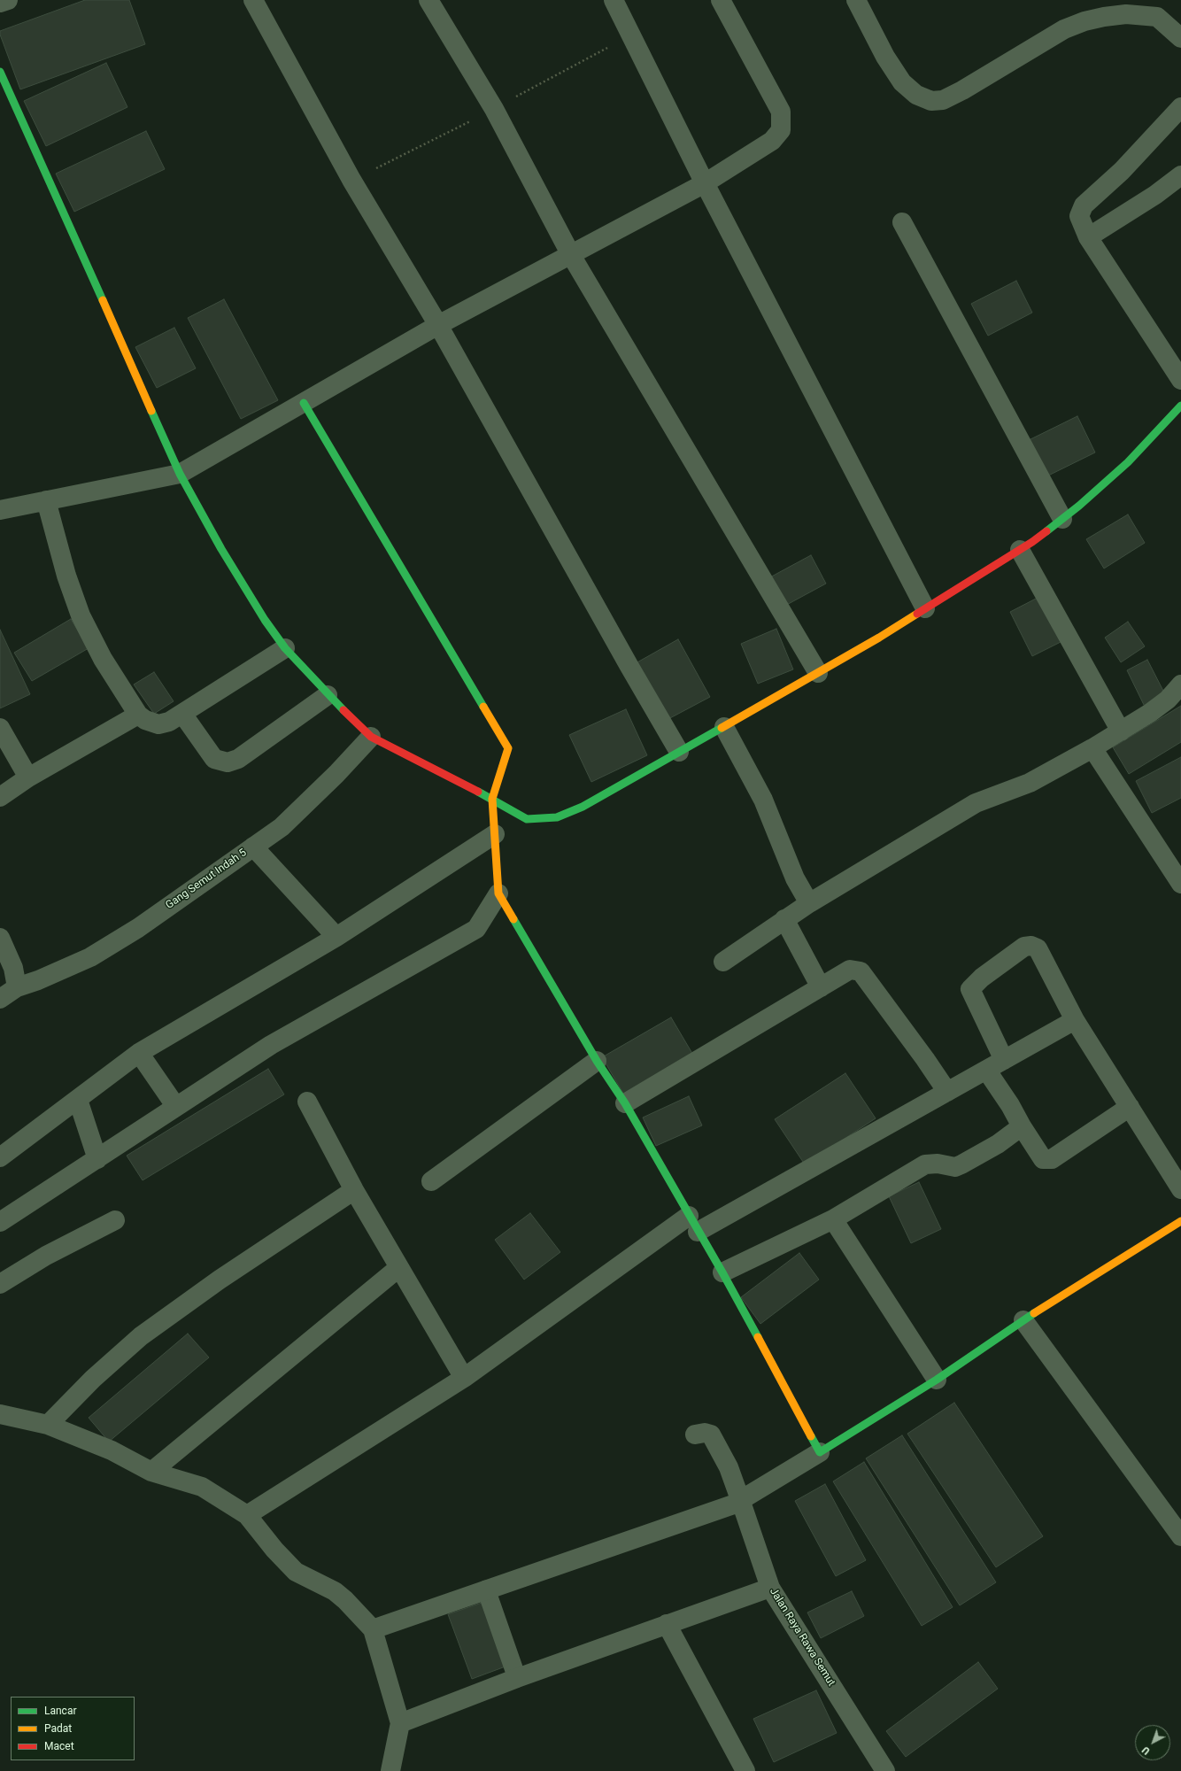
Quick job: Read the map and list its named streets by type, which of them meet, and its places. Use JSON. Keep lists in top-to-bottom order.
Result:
{
  "streets": {
    "street": ["Gang Semut Indah 5", "Jalan Raya Rawa Semut"]
  },
  "legend": ["Lancar", "Padat", "Macet"],
  "north": "bottom left"
}
